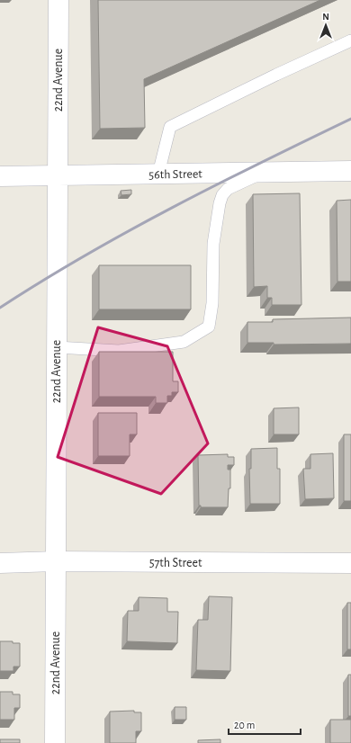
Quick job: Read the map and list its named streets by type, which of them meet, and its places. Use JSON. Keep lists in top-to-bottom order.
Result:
{
  "streets": {
    "street": ["22nd Avenue", "56th Street", "57th Street"]
  },
  "crossings": [
    ["22nd Avenue", "56th Street"],
    ["22nd Avenue", "57th Street"]
  ],
  "scale_bar": "20 m",
  "north": "top"
}
